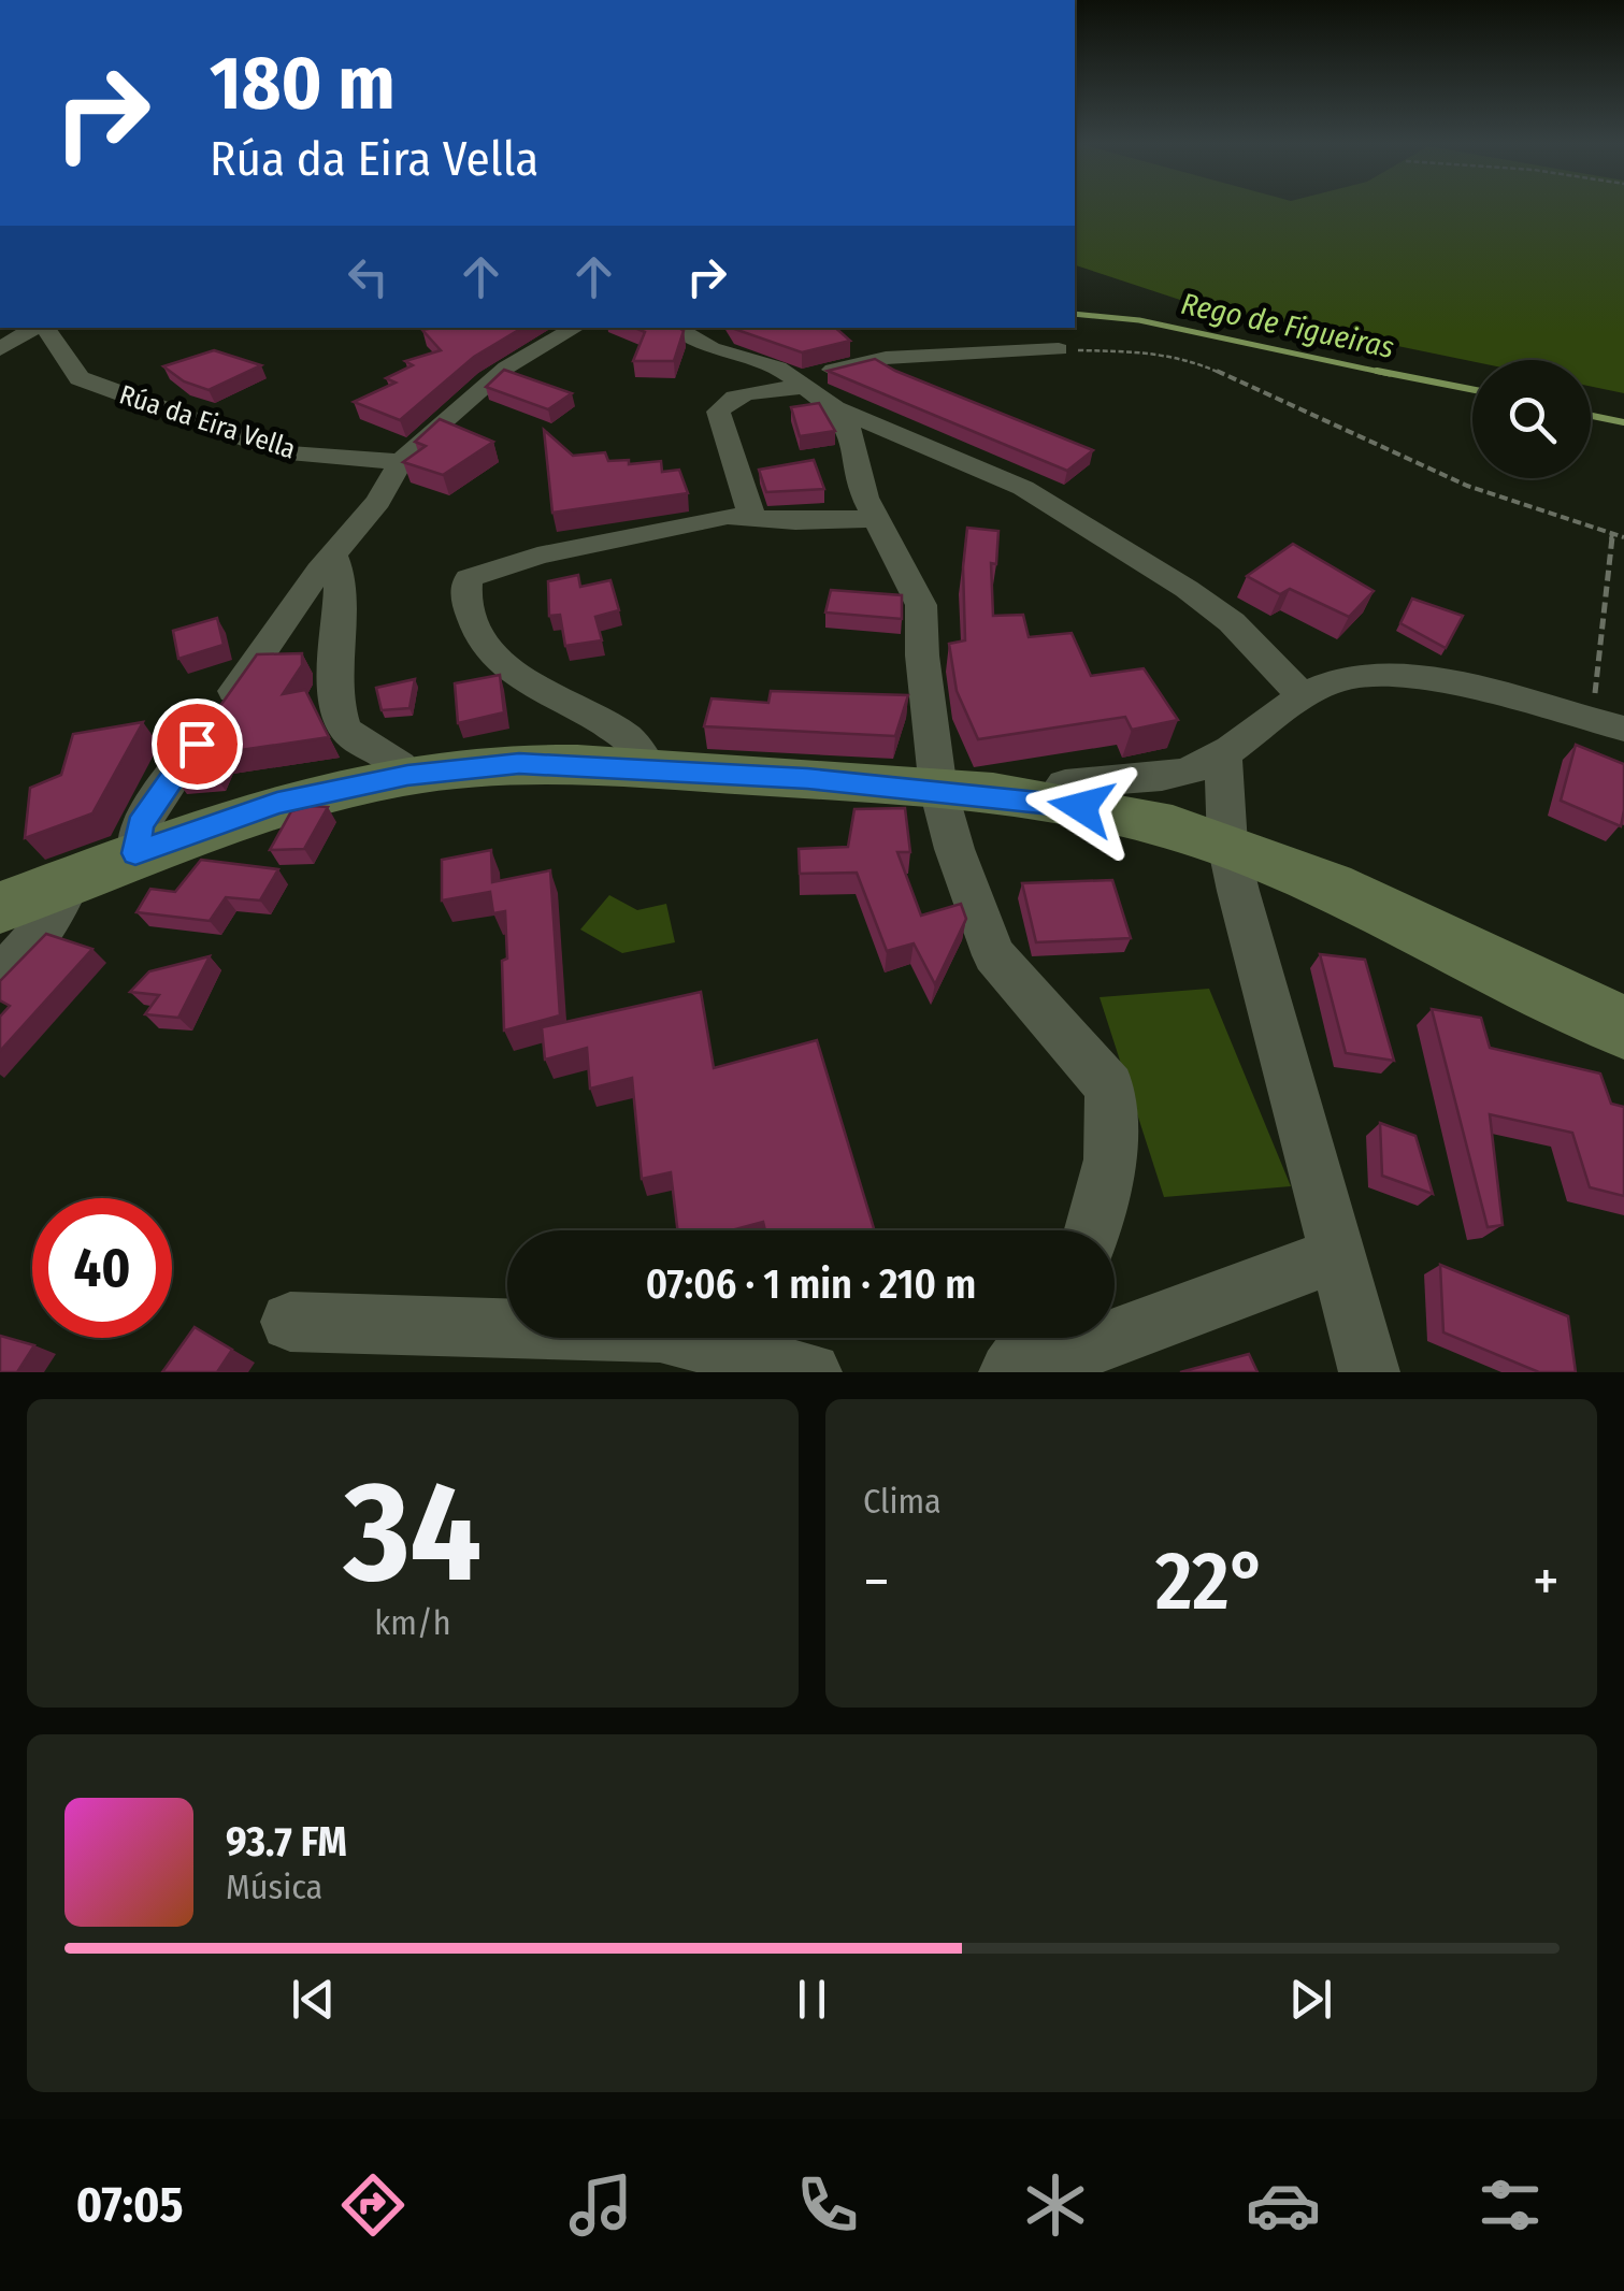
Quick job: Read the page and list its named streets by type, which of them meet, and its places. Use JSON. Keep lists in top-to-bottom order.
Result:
{
  "streets": {
    "street": ["Rúa da Eira Vella"]
  },
  "water": ["Rego de Figueiras"],
  "page": {
    "turn": ["180 m", "Rúa da Eira Vella"],
    "limit": "40",
    "trip": "07:06 · 1 min · 210 m",
    "tile": [
      ["34", "km/h"],
      "Clima"
    ],
    "heat": ["−", "22°", "+"],
    "song": ["93.7 FM", "Música"],
    "tabs": "07:05"
  }
}
